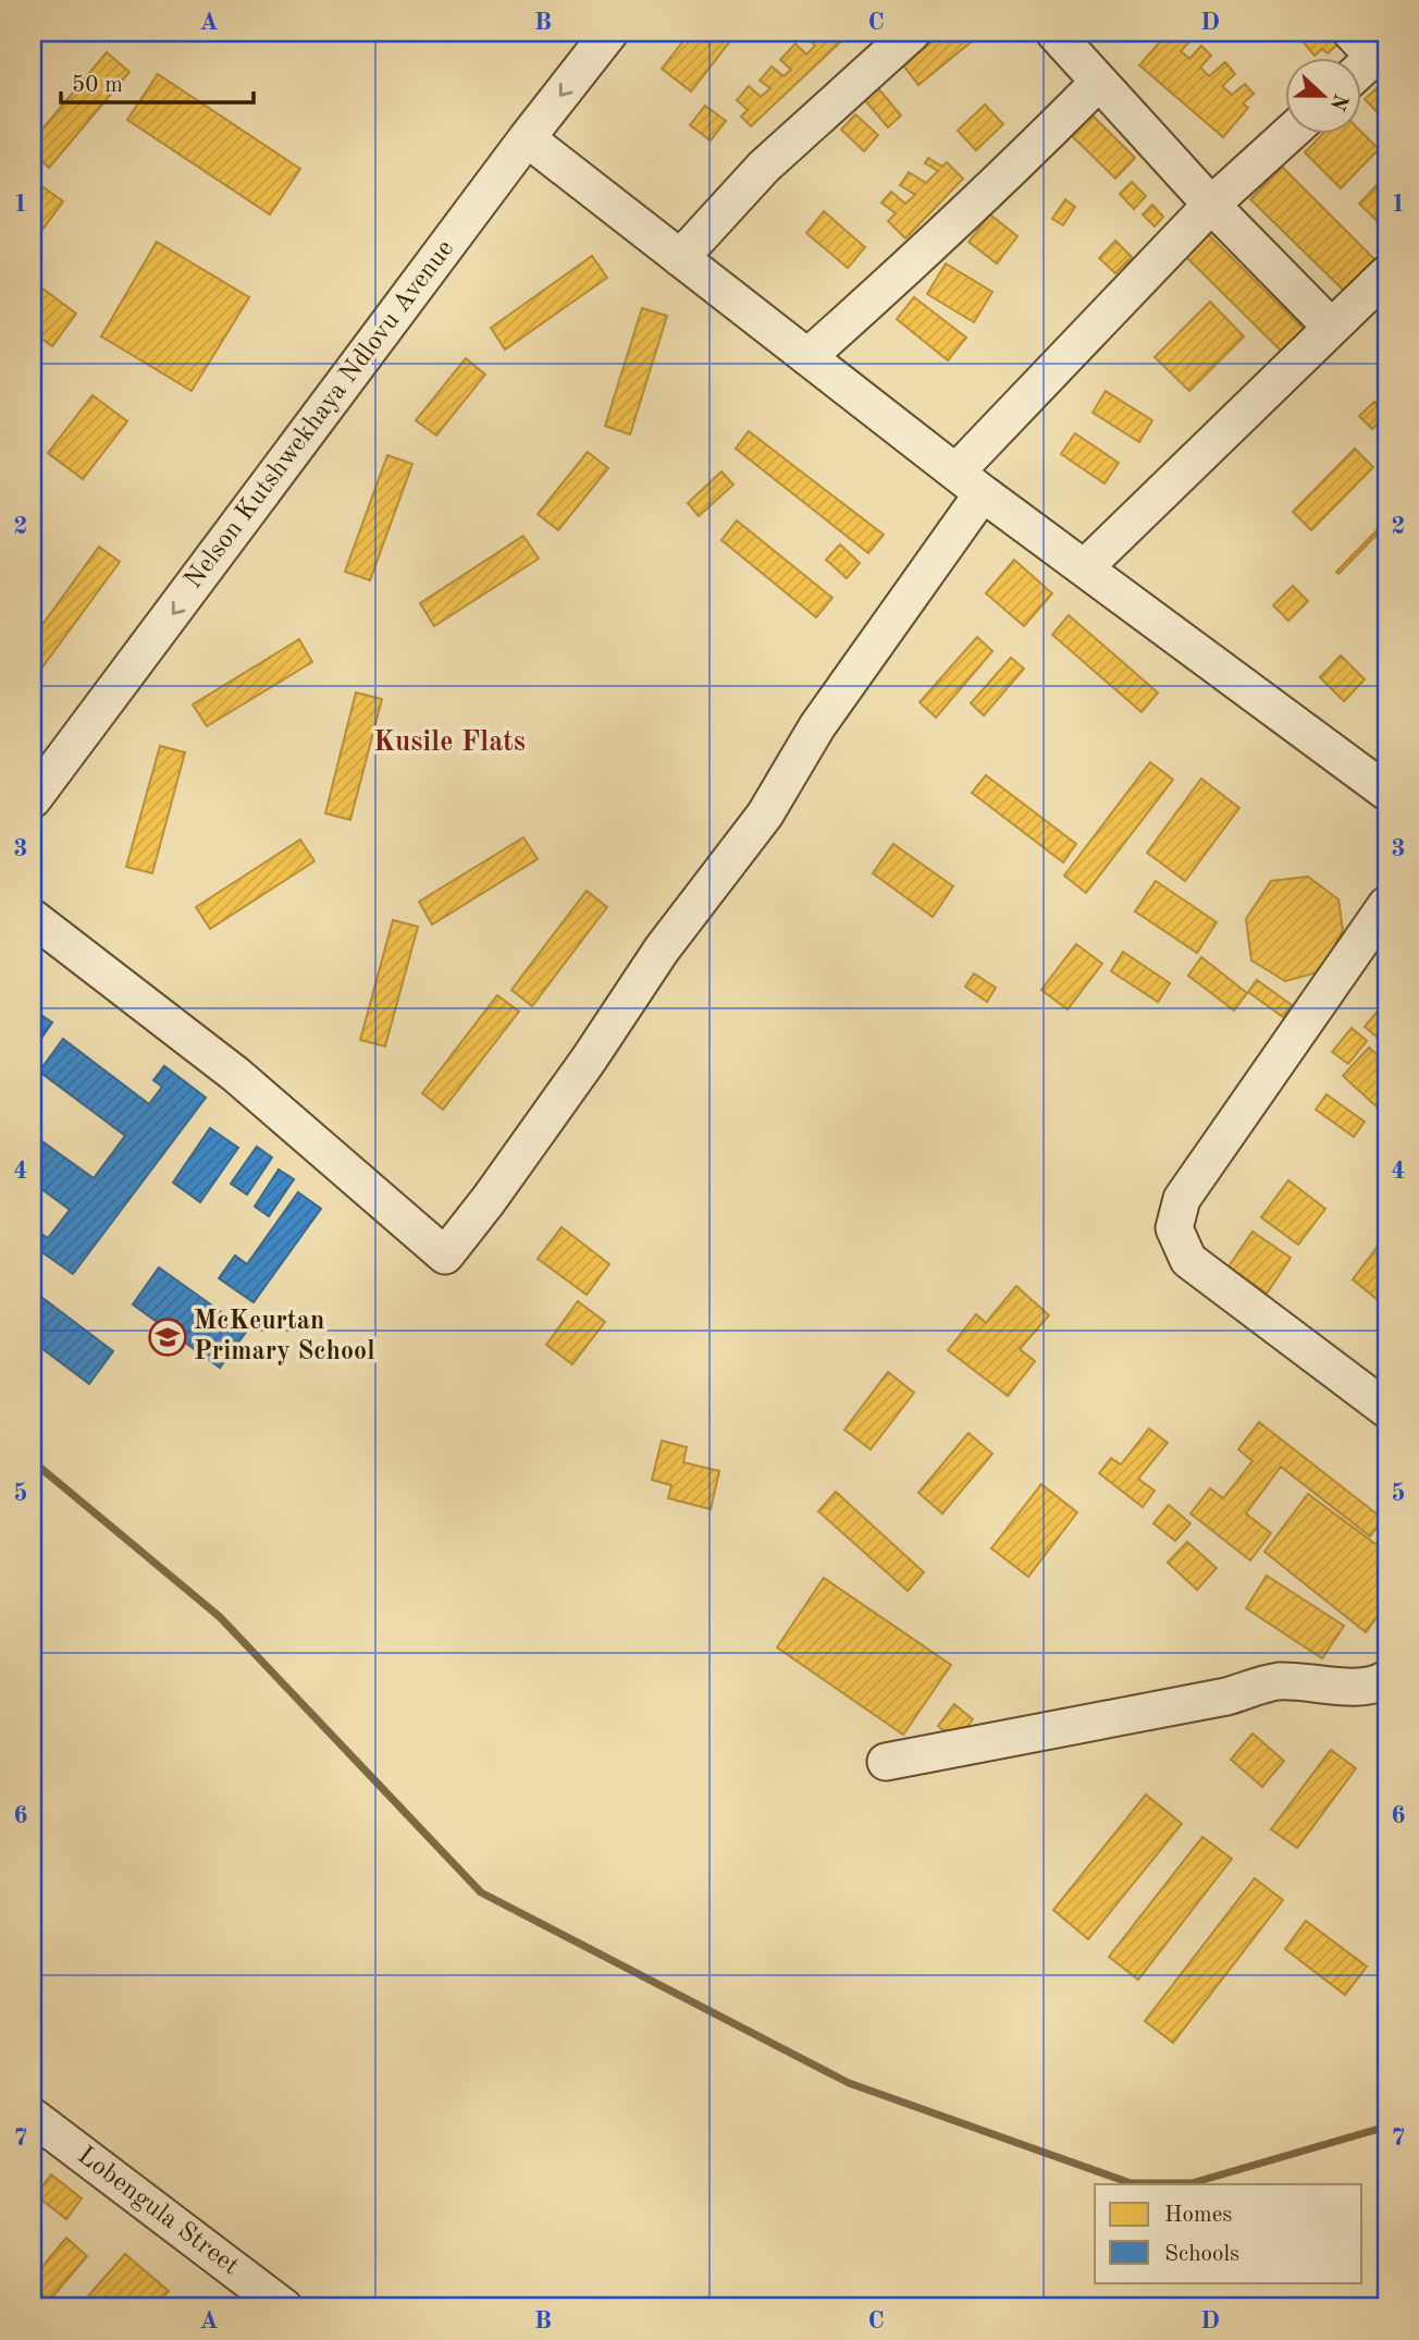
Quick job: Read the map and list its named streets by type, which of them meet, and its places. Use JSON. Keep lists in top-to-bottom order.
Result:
{
  "streets": {
    "street": ["Nelson Kutshwekhaya Ndlovu Avenue", "Lobengula Street"]
  },
  "one_way": ["Nelson Kutshwekhaya Ndlovu Avenue"],
  "districts": ["Kusile Flats"],
  "places": {
    "school or university": ["McKeurtan Primary School"]
  },
  "legend": ["Homes", "Schools"],
  "scale_bar": "50 m",
  "north": "right",
  "grid": {
    "columns": [
      "A",
      "B",
      "C",
      "D"
    ],
    "rows": [
      "1",
      "2",
      "3",
      "4",
      "5",
      "6",
      "7"
    ]
  }
}
